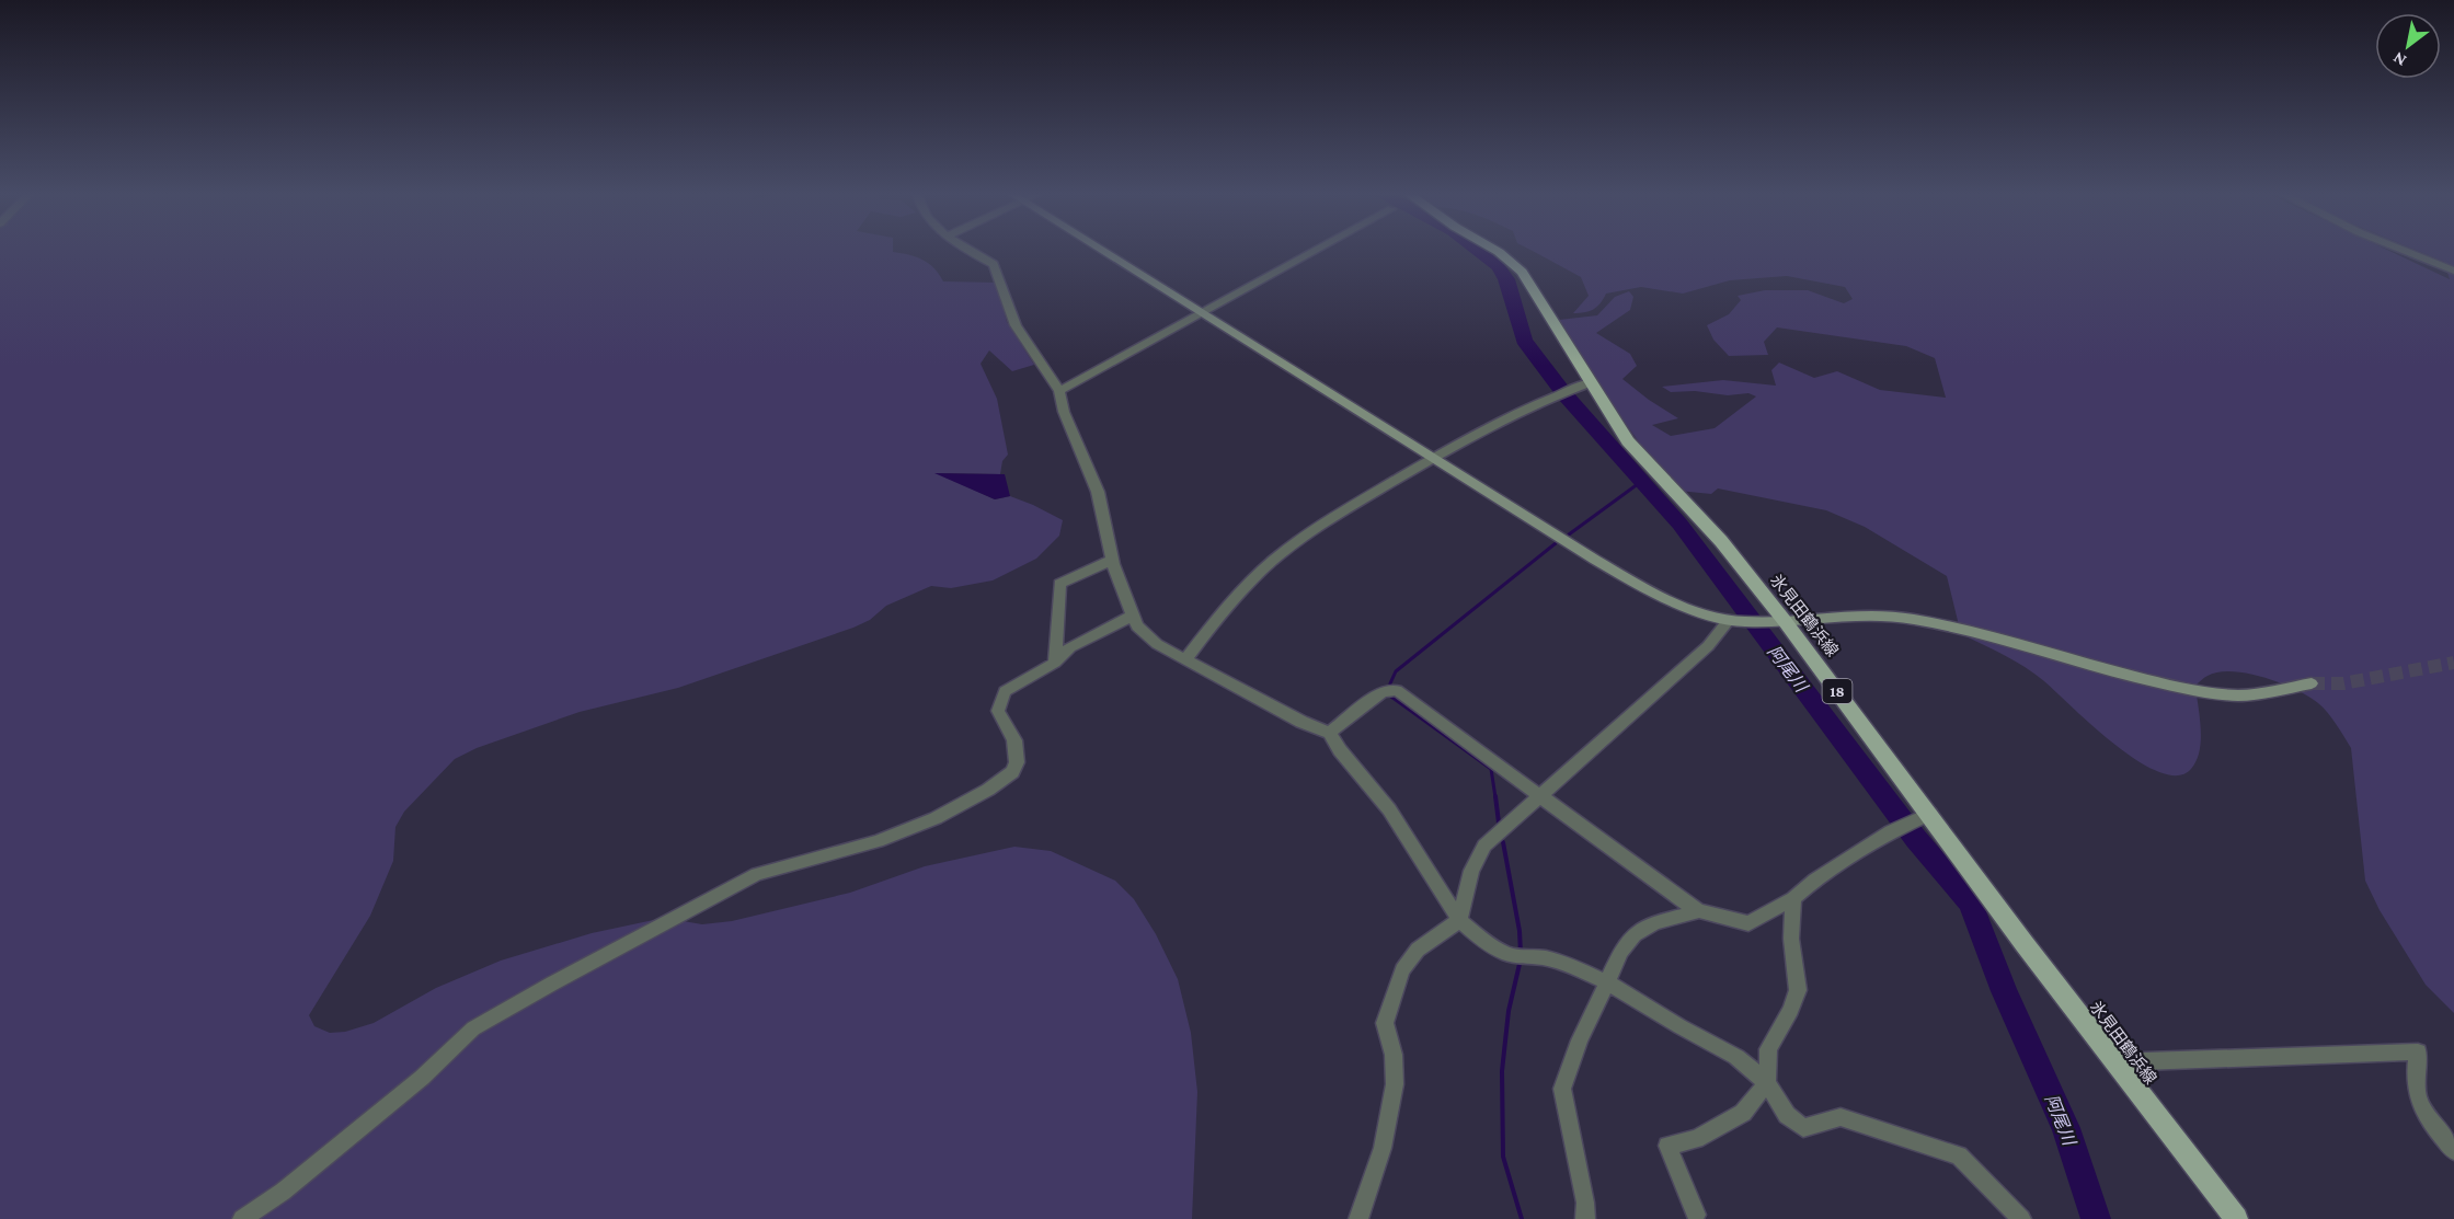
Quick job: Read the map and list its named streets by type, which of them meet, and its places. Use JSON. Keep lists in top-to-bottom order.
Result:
{
  "streets": {
    "main road": ["氷見田鶴浜線", "18"]
  },
  "water": ["阿尾川"],
  "north": "bottom left"
}
